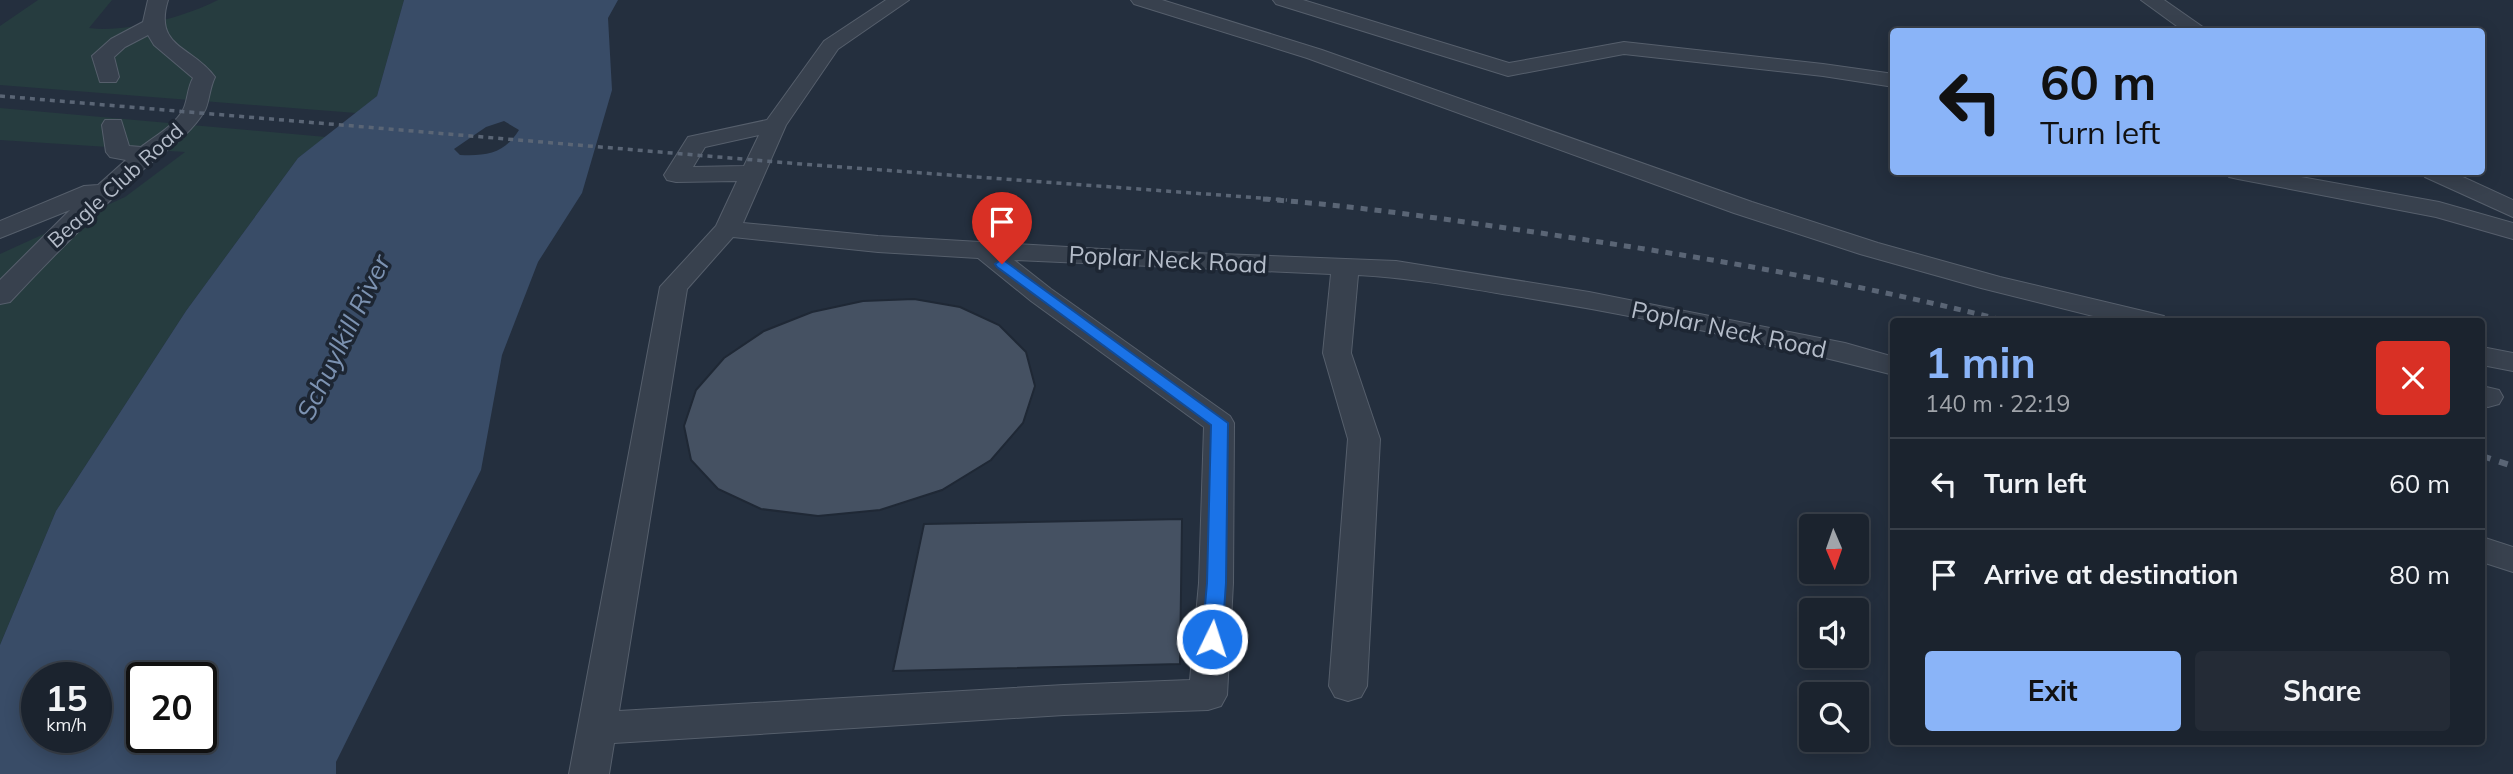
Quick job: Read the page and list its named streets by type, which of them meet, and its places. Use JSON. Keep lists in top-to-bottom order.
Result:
{
  "streets": {
    "street": ["Beagle Club Road", "Poplar Neck Road"]
  },
  "water": ["Schuylkill River"],
  "north": "bottom",
  "page": {
    "turn": ["60 m", "Turn left"],
    "heading": ["1 min", "140 m · 22:19"],
    "list": [
      {
        "name": "Turn left",
        "value": "60 m"
      },
      {
        "name": "Arrive at destination",
        "value": "80 m"
      }
    ],
    "buttons": ["Exit", "Share"],
    "speed": "15 km/h",
    "limit": "20"
  }
}
